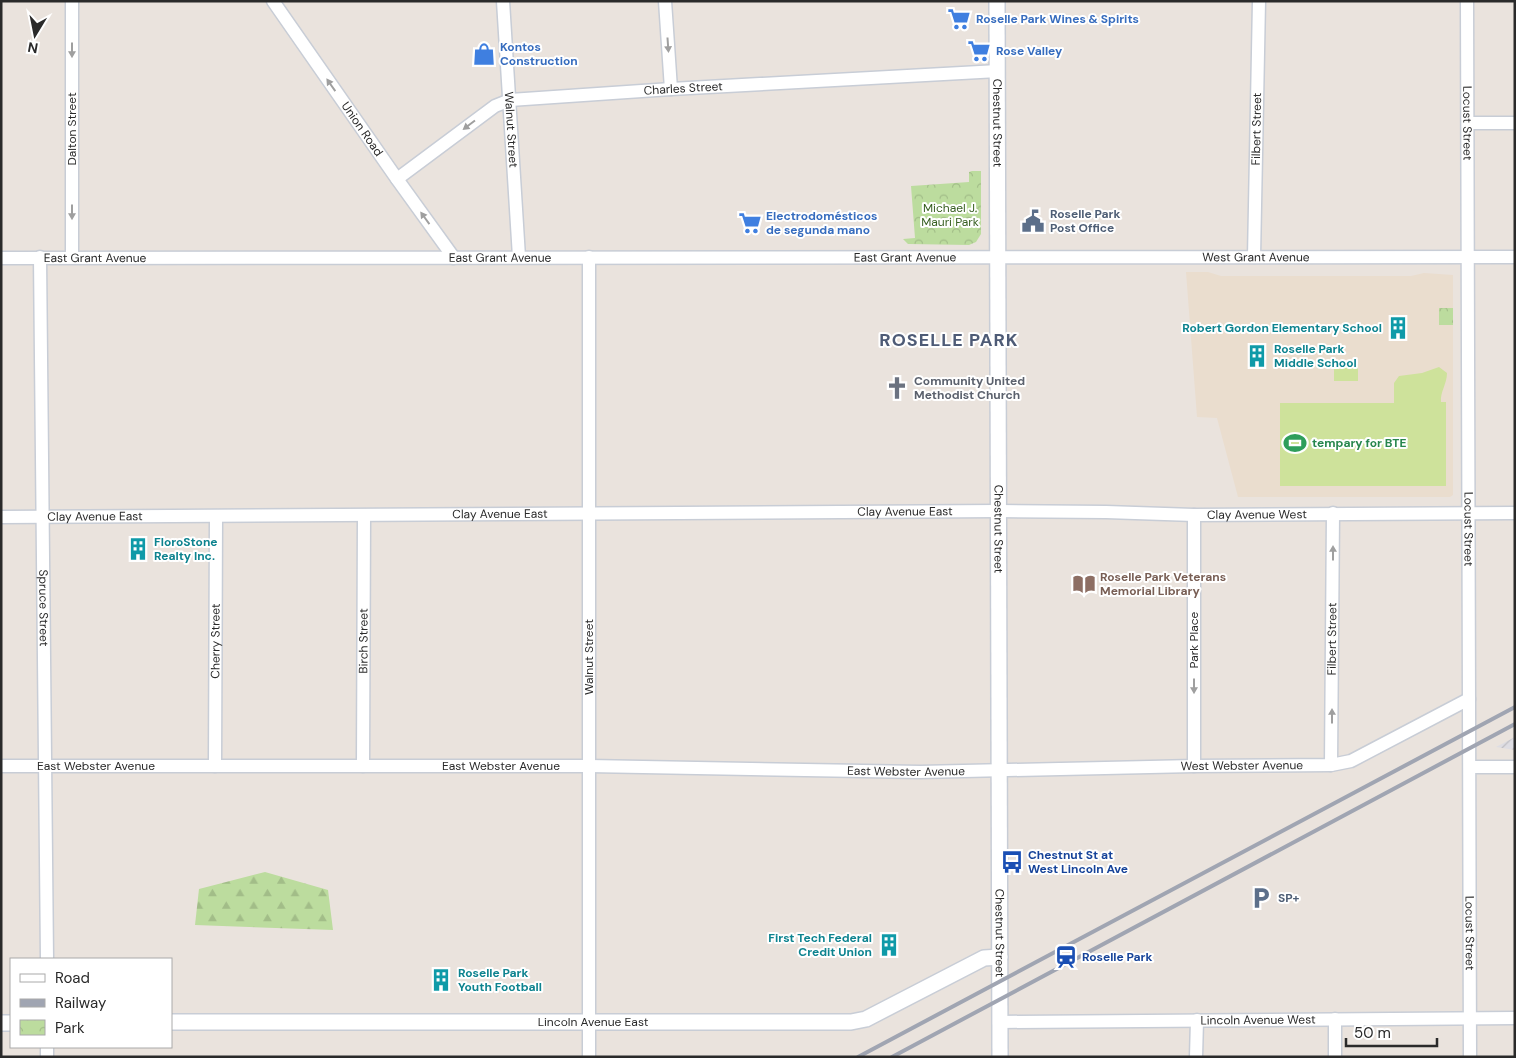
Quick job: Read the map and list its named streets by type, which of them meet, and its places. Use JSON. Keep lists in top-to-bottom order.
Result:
{
  "streets": {
    "street": [
      "Charles Street",
      "Chestnut Street",
      "Locust Street",
      "Dalton Street",
      "Walnut Street",
      "Filbert Street",
      "Union Road",
      "East Grant Avenue",
      "West Grant Avenue",
      "Clay Avenue East",
      "Clay Avenue West",
      "Spruce Street",
      "Park Place",
      "Cherry Street",
      "Birch Street",
      "West Webster Avenue",
      "East Webster Avenue",
      "Lincoln Avenue West",
      "Lincoln Avenue East"
    ]
  },
  "crossings": [
    ["Charles Street", "Chestnut Street"],
    ["Charles Street", "Walnut Street"],
    ["Charles Street", "Union Road"],
    ["Chestnut Street", "East Grant Avenue"],
    ["Chestnut Street", "West Grant Avenue"],
    ["Chestnut Street", "Clay Avenue East"],
    ["Chestnut Street", "Clay Avenue West"],
    ["Chestnut Street", "West Webster Avenue"],
    ["Chestnut Street", "East Webster Avenue"],
    ["Chestnut Street", "Lincoln Avenue West"],
    ["Chestnut Street", "Lincoln Avenue East"],
    ["Locust Street", "West Grant Avenue"],
    ["Locust Street", "Clay Avenue West"],
    ["Locust Street", "West Webster Avenue"],
    ["Locust Street", "Lincoln Avenue West"],
    ["Dalton Street", "East Grant Avenue"],
    ["Walnut Street", "East Grant Avenue"],
    ["Walnut Street", "Clay Avenue East"],
    ["Walnut Street", "East Webster Avenue"],
    ["Walnut Street", "Lincoln Avenue East"],
    ["Filbert Street", "West Grant Avenue"],
    ["Filbert Street", "Clay Avenue West"],
    ["Filbert Street", "West Webster Avenue"],
    ["Union Road", "East Grant Avenue"],
    ["East Grant Avenue", "West Grant Avenue"],
    ["East Grant Avenue", "Spruce Street"],
    ["Clay Avenue East", "Clay Avenue West"],
    ["Clay Avenue East", "Spruce Street"],
    ["Clay Avenue East", "Cherry Street"],
    ["Clay Avenue East", "Birch Street"],
    ["Clay Avenue West", "Park Place"],
    ["Spruce Street", "East Webster Avenue"],
    ["Park Place", "West Webster Avenue"],
    ["Cherry Street", "East Webster Avenue"],
    ["Birch Street", "East Webster Avenue"],
    ["West Webster Avenue", "East Webster Avenue"]
  ],
  "one_way": [
    "Dalton Street",
    "Filbert Street",
    "Union Road",
    "Park Place"
  ],
  "districts": ["ROSELLE PARK"],
  "parks": ["Michael J. Mauri Park"],
  "places": {
    "supermarket": ["Roselle Park Wines & Spirits", "Rose Valley", "Electrodomésticos de segunda mano"],
    "shop": ["Kontos Construction"],
    "public building": ["Roselle Park Post Office"],
    "building": [
      "Robert Gordon Elementary School",
      "Roselle Park Middle School",
      "FloroStone Realty Inc.",
      "First Tech Federal Credit Union",
      "Roselle Park Youth Football"
    ],
    "church": ["Community United Methodist Church"],
    "sports": ["tempary for BTE"],
    "library": ["Roselle Park Veterans Memorial Library"],
    "bus stop": ["Chestnut St at West Lincoln Ave"],
    "parking": ["SP+"],
    "station": ["Roselle Park"]
  },
  "legend": ["Road", "Railway", "Park"],
  "scale_bar": "50 m",
  "north": "bottom"
}
